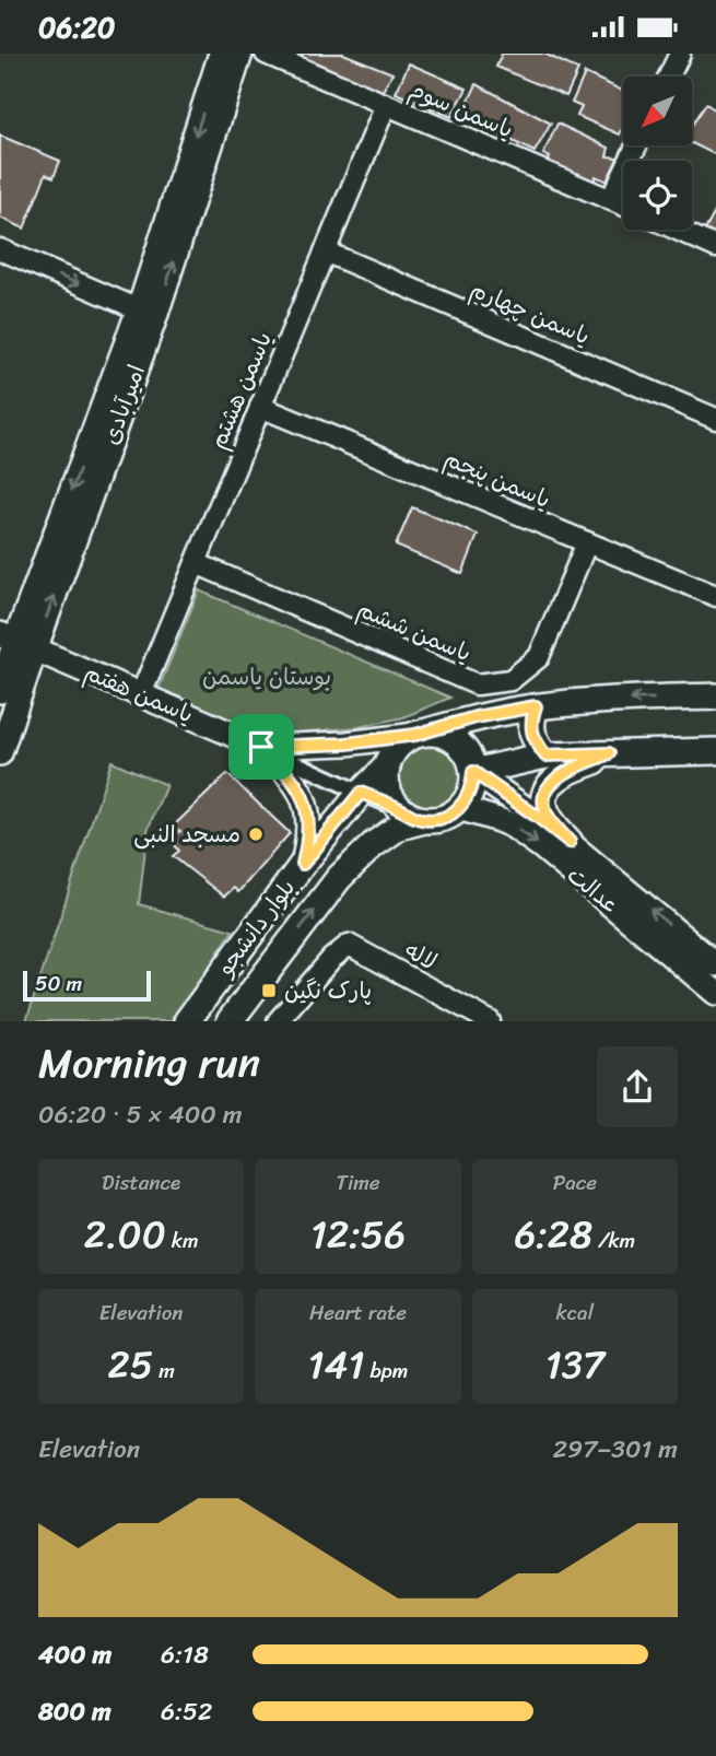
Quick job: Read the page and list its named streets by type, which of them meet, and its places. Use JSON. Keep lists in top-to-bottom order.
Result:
{
  "streets": {
    "main road": ["بلوار دانشجو"],
    "street": [
      "یاسمن سوم",
      "یاسمن چهارم",
      "یاسمن هشتم",
      "امیرآبادی",
      "یاسمن پنجم",
      "یاسمن ششم",
      "یاسمن هفتم",
      "عدالت",
      "لاله"
    ]
  },
  "crossings": [
    ["یاسمن سوم", "یاسمن هشتم"],
    ["یاسمن چهارم", "یاسمن هشتم"],
    ["یاسمن هشتم", "یاسمن پنجم"],
    ["یاسمن هشتم", "یاسمن ششم"],
    ["یاسمن هشتم", "یاسمن هفتم"],
    ["امیرآبادی", "یاسمن هفتم"],
    ["یاسمن پنجم", "یاسمن ششم"],
    ["یاسمن هفتم", "عدالت"],
    ["یاسمن هفتم", "بلوار دانشجو"],
    ["عدالت", "بلوار دانشجو"]
  ],
  "parks": ["بوستان یاسمن"],
  "places": {
    "other": ["مسجد النبی"],
    "transit": ["پارک نگین"]
  },
  "scale_bar": "50 m",
  "north": "bottom left",
  "page": {
    "status": "06:20",
    "scale": "50 m",
    "heading": ["Morning run", "06:20 · 5 × 400 m"],
    "stats": [
      ["Distance", "2.00 km"],
      ["Time", "12:56"],
      ["Pace", "6:28 /km"],
      ["Elevation", "25 m"],
      ["Heart rate", "141 bpm"],
      ["kcal", "137"]
    ],
    "chart": ["Elevation", "297–301 m"],
    "list": [
      {
        "name": "400 m",
        "note": "6:18"
      },
      {
        "name": "800 m",
        "note": "6:52"
      }
    ]
  }
}
